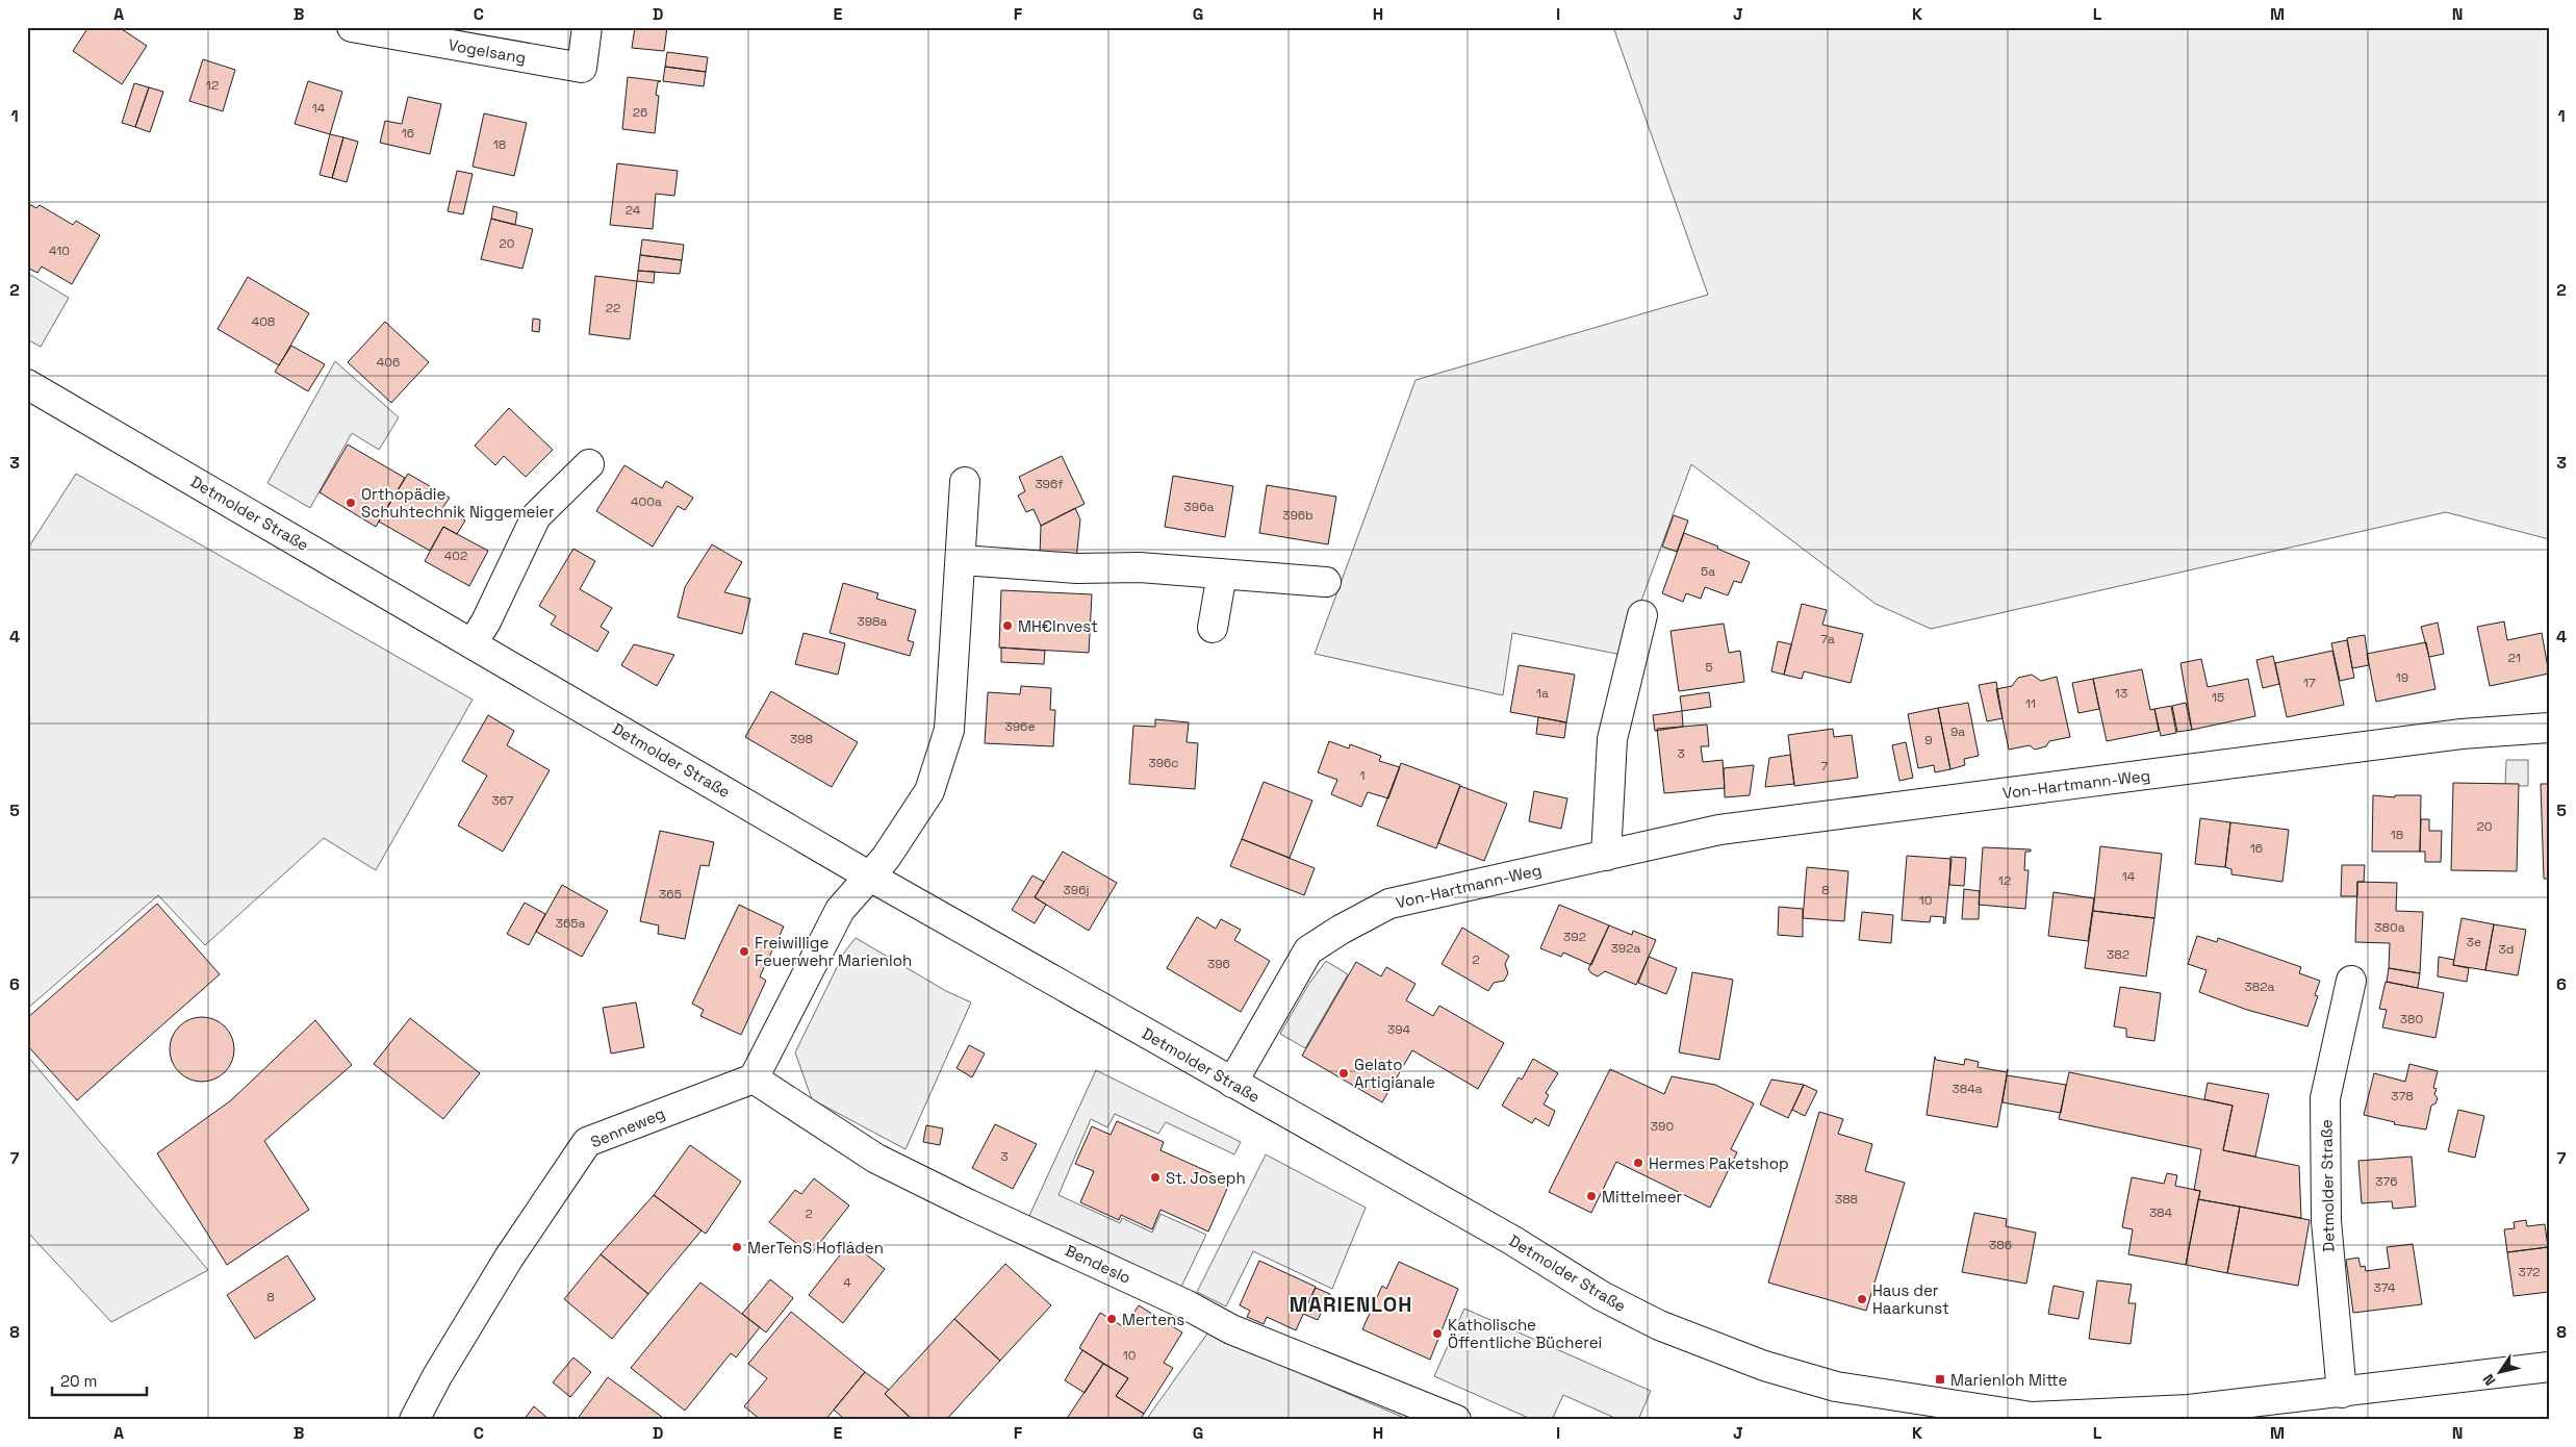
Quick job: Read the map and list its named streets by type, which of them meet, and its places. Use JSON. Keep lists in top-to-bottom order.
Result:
{
  "streets": {
    "street": [
      "Vogelsang",
      "Detmolder Straße",
      "Von-Hartmann-Weg",
      "Senneweg",
      "Bendeslo"
    ]
  },
  "crossings": [
    ["Detmolder Straße", "Von-Hartmann-Weg"],
    ["Senneweg", "Bendeslo"]
  ],
  "districts": ["MARIENLOH"],
  "places": {
    "other": [
      "Orthopädie Schuhtechnik Niggemeier",
      "MH€Invest",
      "Freiwillige Feuerwehr Marienloh",
      "Gelato Artigianale",
      "Hermes Paketshop",
      "St. Joseph",
      "Mittelmeer",
      "MerTenS Hofladen",
      "Haus der Haarkunst",
      "Mertens",
      "Katholische Öffentliche Bücherei"
    ],
    "transit": ["Marienloh Mitte"]
  },
  "house_numbers": [
    "12",
    "14",
    "26",
    "16",
    "18",
    "24",
    "20",
    "410",
    "22",
    "408",
    "406",
    "396f",
    "400a",
    "396a",
    "396b",
    "402",
    "5a",
    "398a",
    "7a",
    "21",
    "5",
    "19",
    "17",
    "1a",
    "13",
    "15",
    "11",
    "396e",
    "9a",
    "398",
    "9",
    "3",
    "396c",
    "7",
    "1",
    "367",
    "20",
    "18",
    "16",
    "14",
    "12",
    "396j",
    "8",
    "365",
    "10",
    "365a",
    "380a",
    "392",
    "3e",
    "392a",
    "3d",
    "382",
    "2",
    "396",
    "382a",
    "380",
    "394",
    "384a",
    "378",
    "390",
    "3",
    "376",
    "388",
    "384",
    "2",
    "386",
    "372",
    "4",
    "374",
    "8",
    "10"
  ],
  "scale_bar": "20 m",
  "north": "bottom left",
  "grid": {
    "columns": [
      "A",
      "B",
      "C",
      "D",
      "E",
      "F",
      "G",
      "H",
      "I",
      "J",
      "K",
      "L",
      "M",
      "N"
    ],
    "rows": [
      "1",
      "2",
      "3",
      "4",
      "5",
      "6",
      "7",
      "8"
    ]
  }
}
